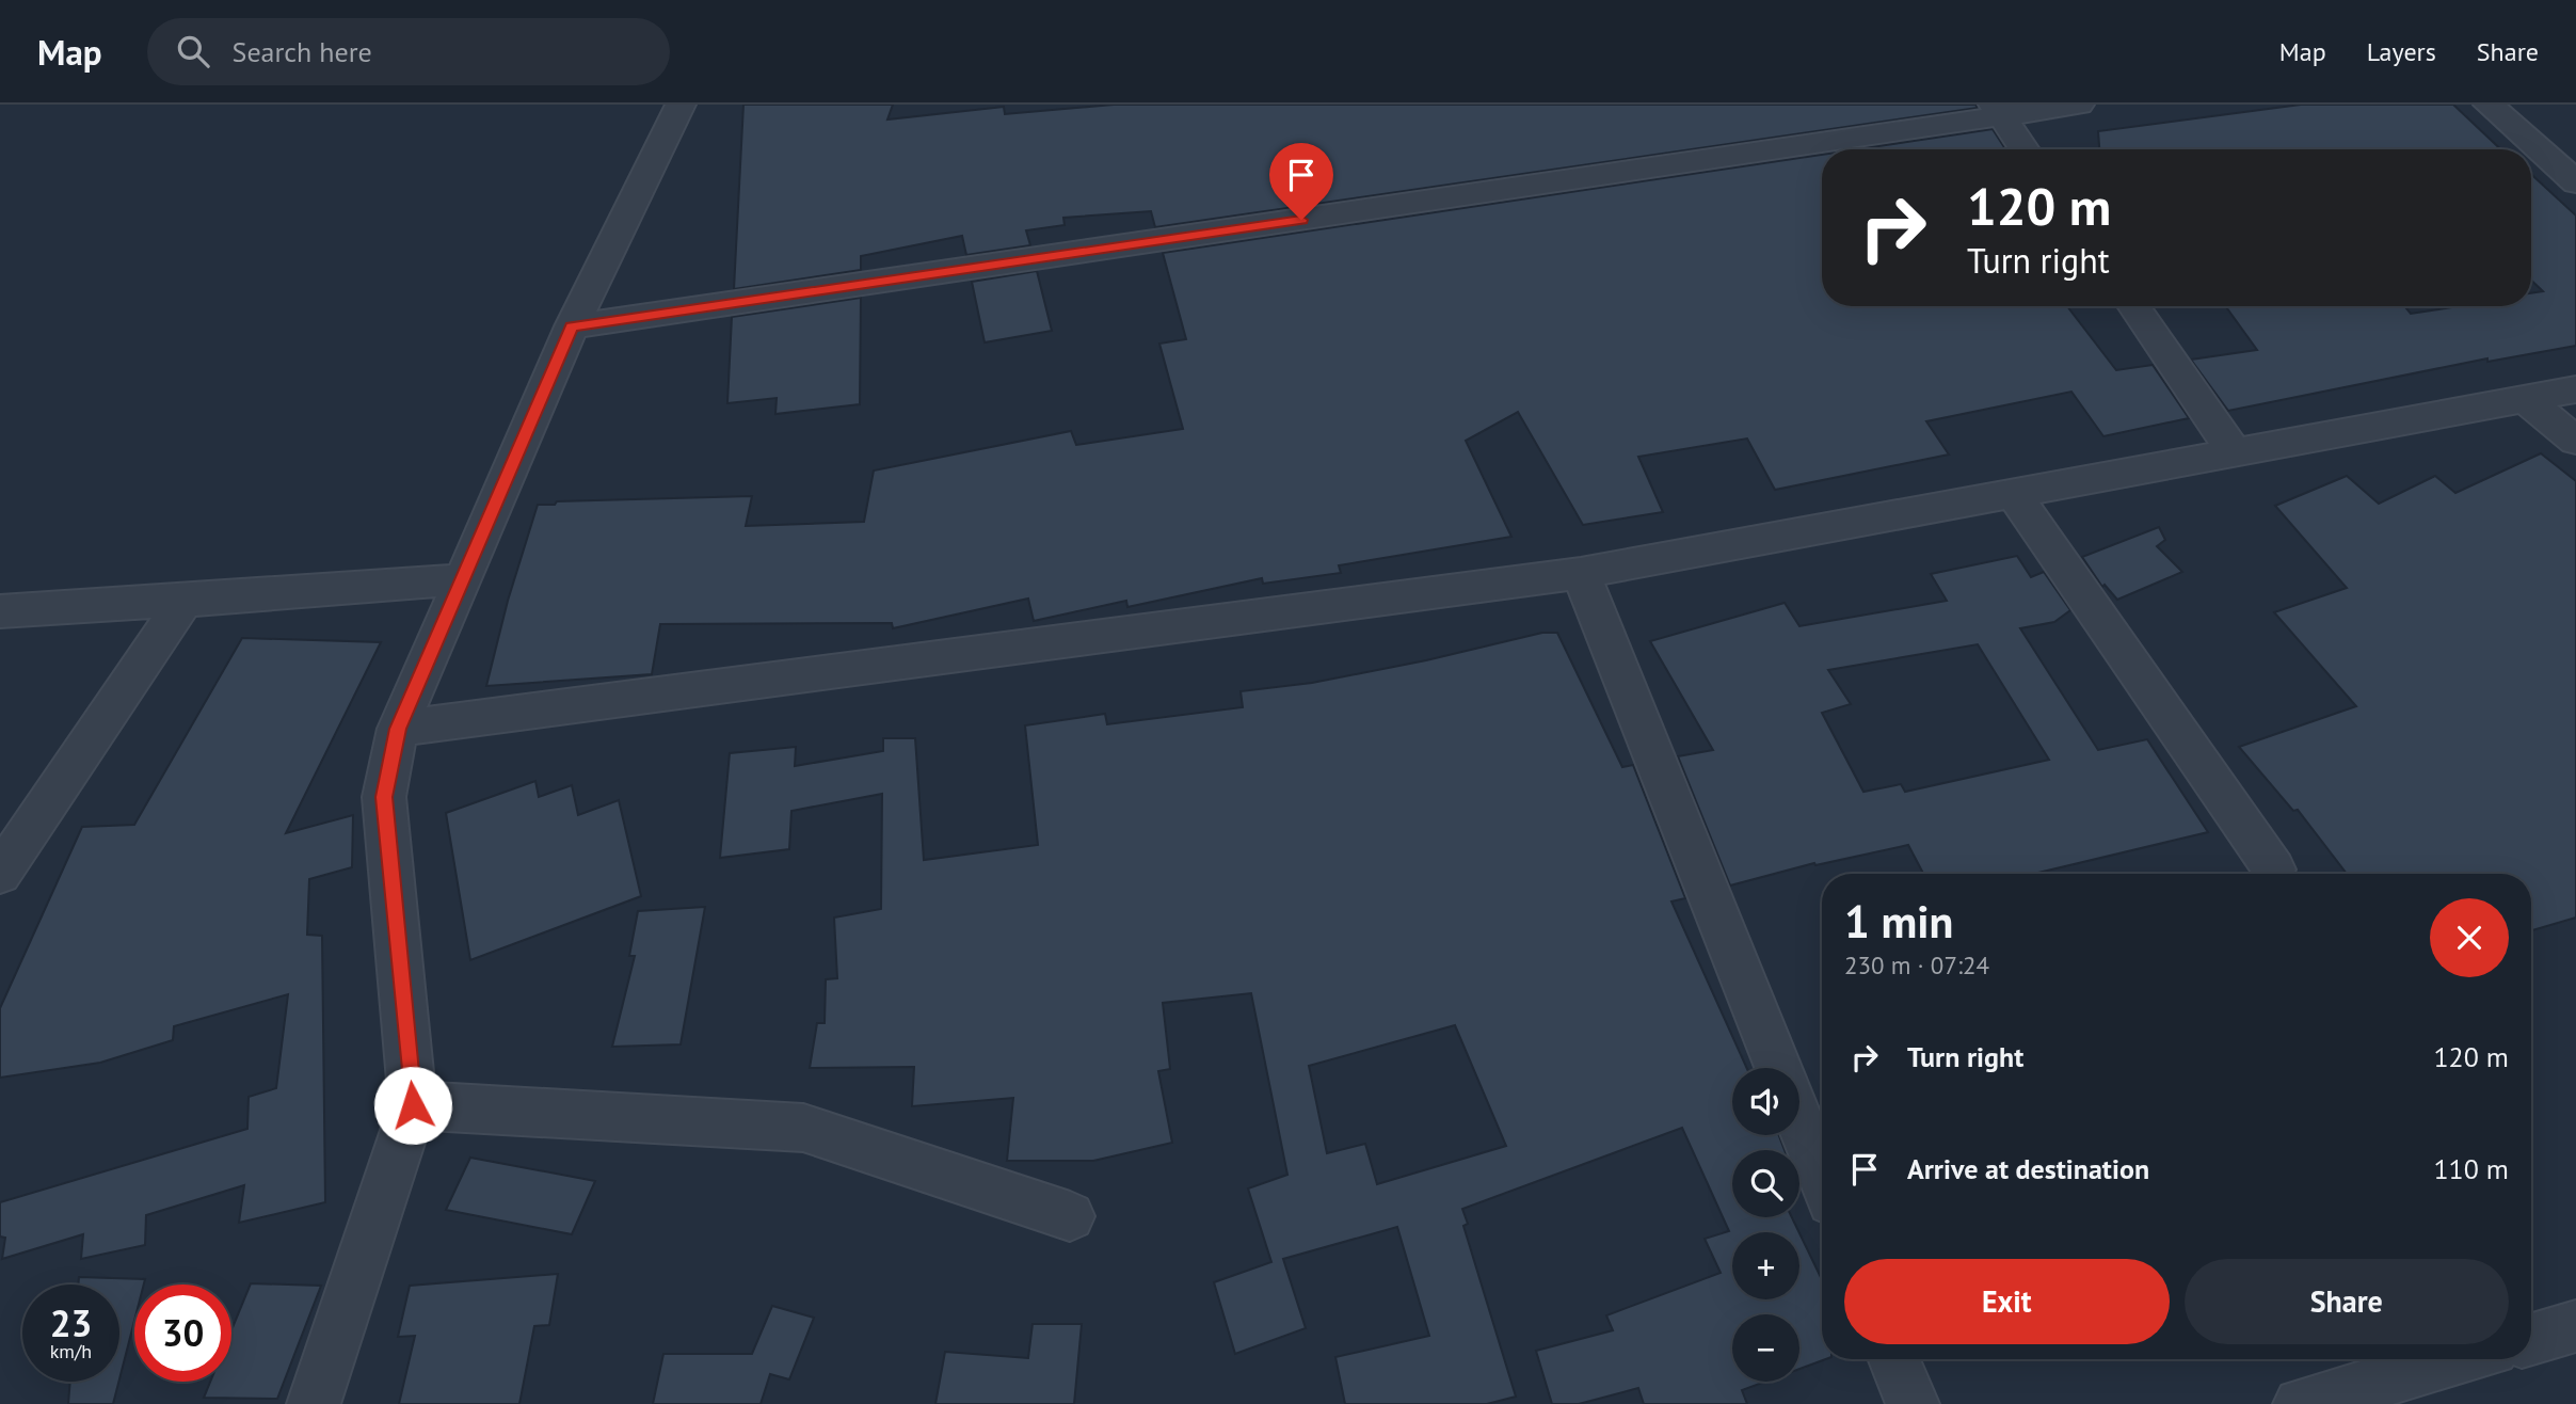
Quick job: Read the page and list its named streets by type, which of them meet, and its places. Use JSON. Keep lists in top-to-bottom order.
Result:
{
  "page": {
    "header": "Map",
    "search": "Search here",
    "nav": ["Map", "Layers", "Share"],
    "turn": ["120 m", "Turn right"],
    "heading": ["1 min", "230 m · 07:24"],
    "list": [
      {
        "name": "Turn right",
        "value": "120 m"
      },
      {
        "name": "Arrive at destination",
        "value": "110 m"
      }
    ],
    "map_buttons": ["+", "−"],
    "buttons": ["Exit", "Share"],
    "speed": "23 km/h",
    "limit": "30"
  }
}
